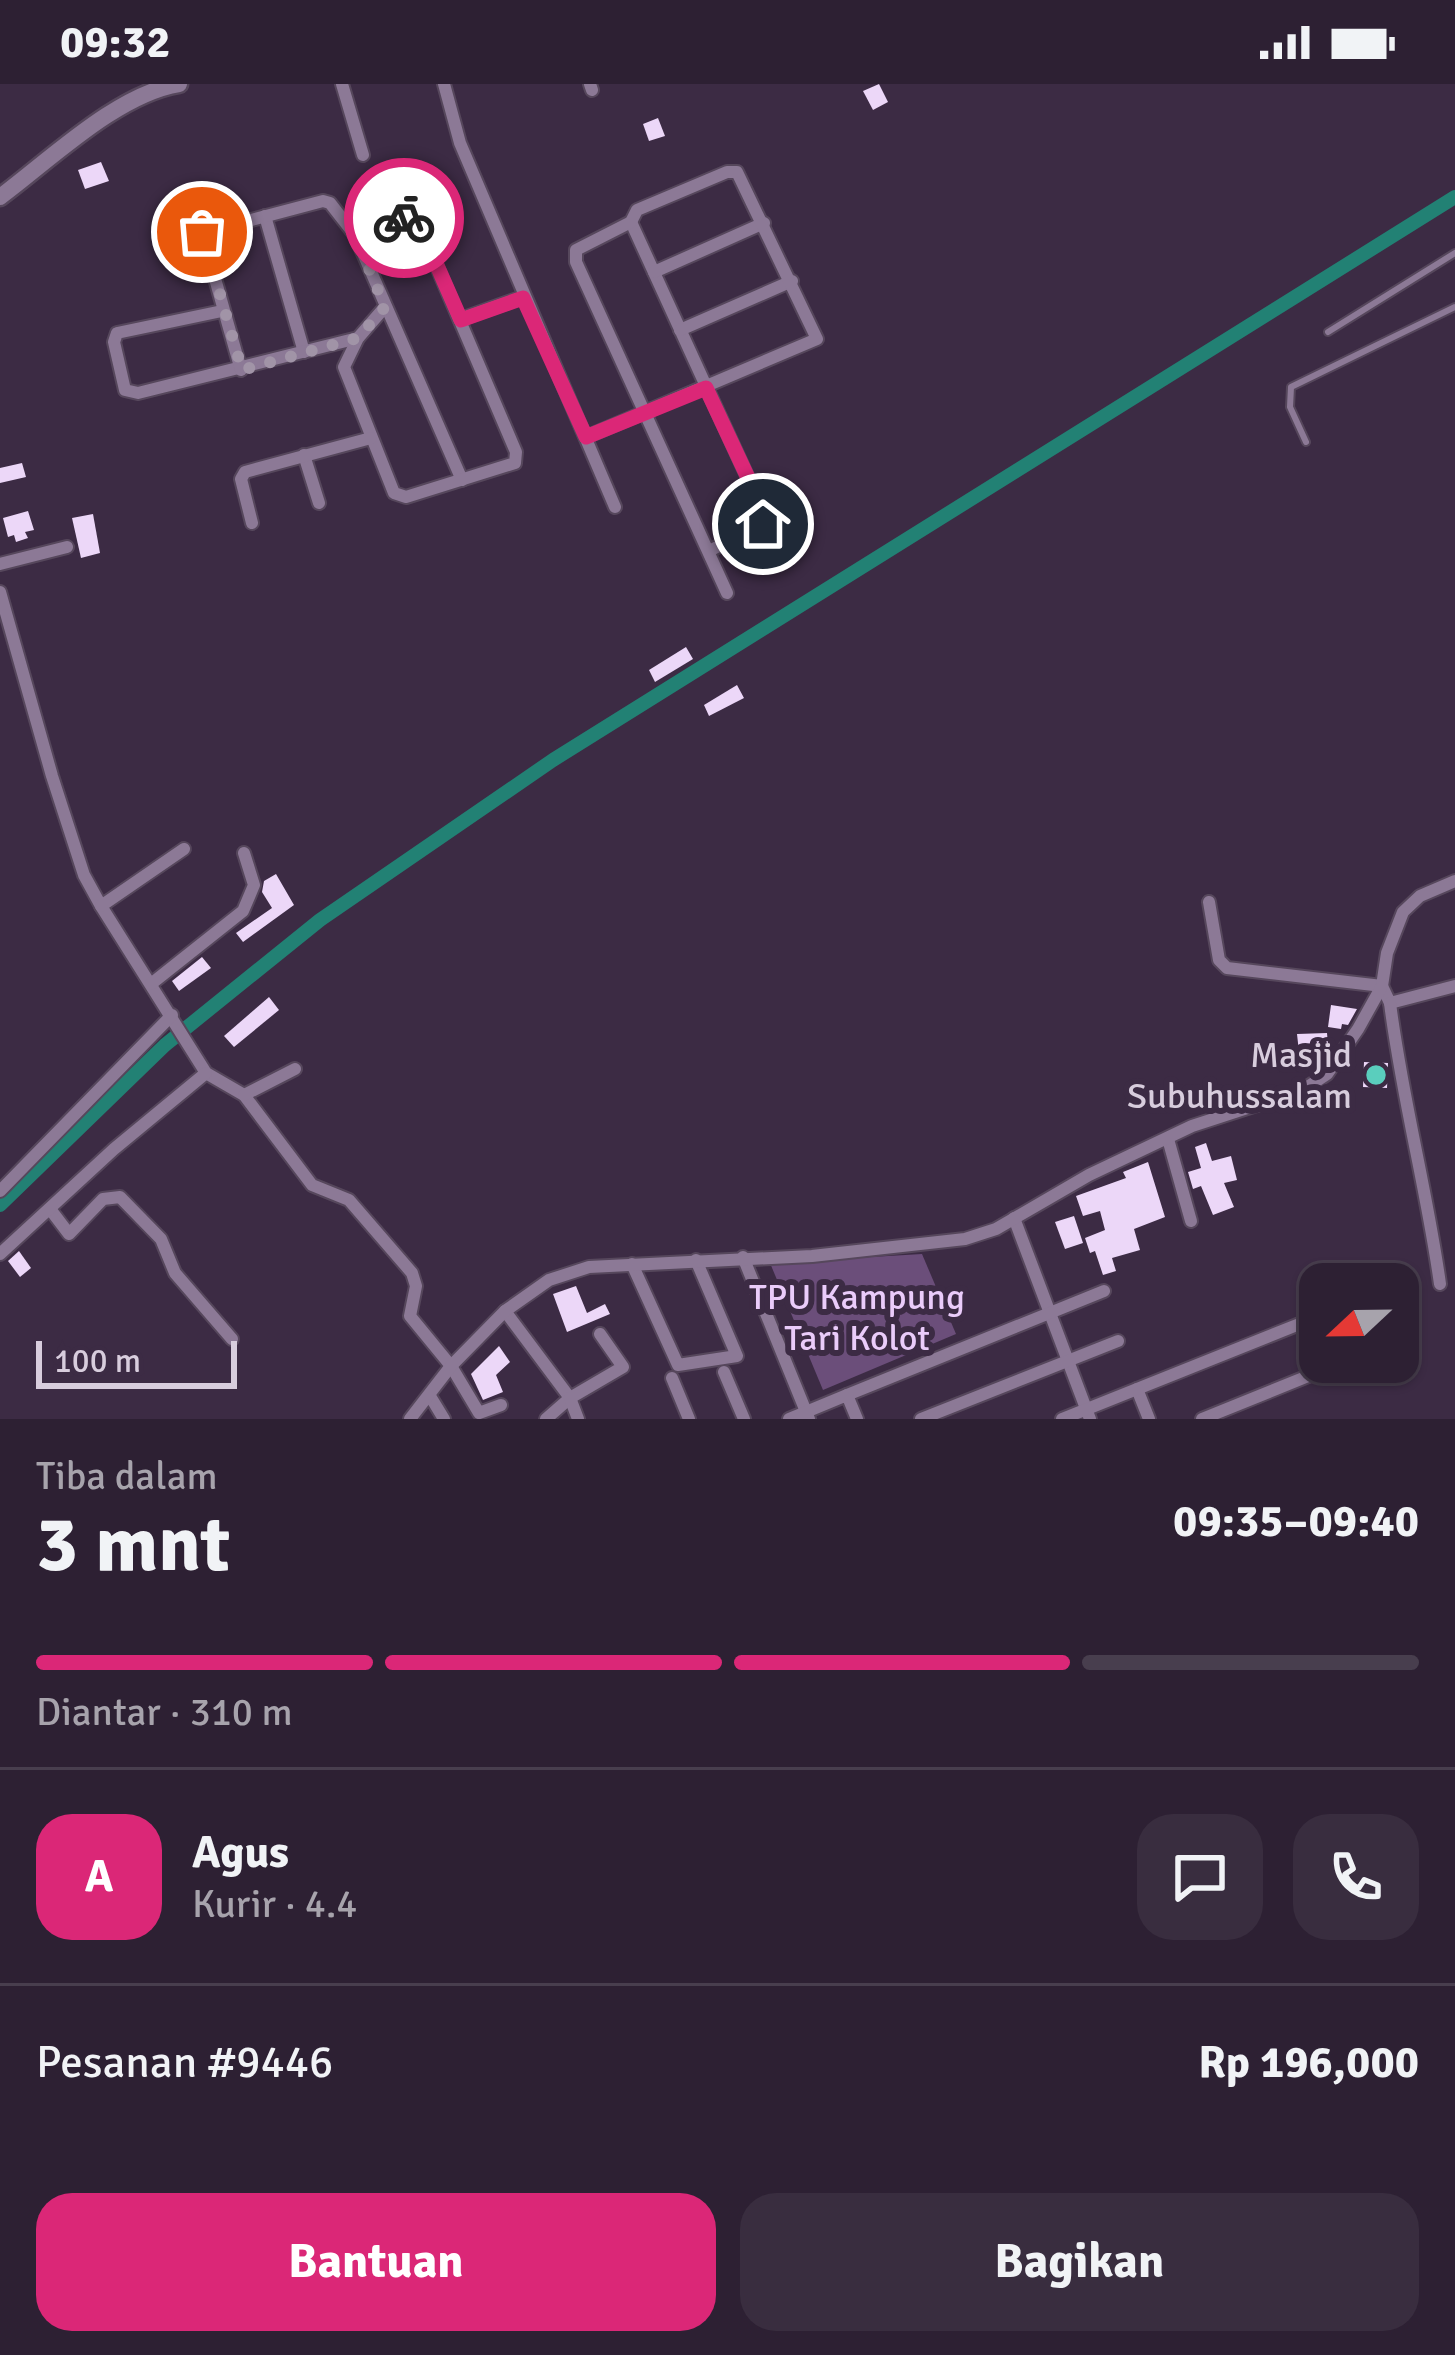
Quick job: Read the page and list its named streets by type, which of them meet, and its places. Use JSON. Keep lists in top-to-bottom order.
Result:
{
  "parks": ["TPU Kampung Tari Kolot"],
  "places": ["Masjid Subuhussalam"],
  "scale_bar": "100 m",
  "north": "left",
  "page": {
    "status": "09:32",
    "scale": "100 m",
    "heading": ["3 mnt", "Tiba dalam", "09:35–09:40"],
    "panel": [
      "Agus",
      "Kurir · 4.4",
      "Pesanan #9446",
      "Rp 196,000"
    ],
    "bar": "Diantar · 310 m",
    "round": "A",
    "buttons": ["Bantuan", "Bagikan"]
  }
}
